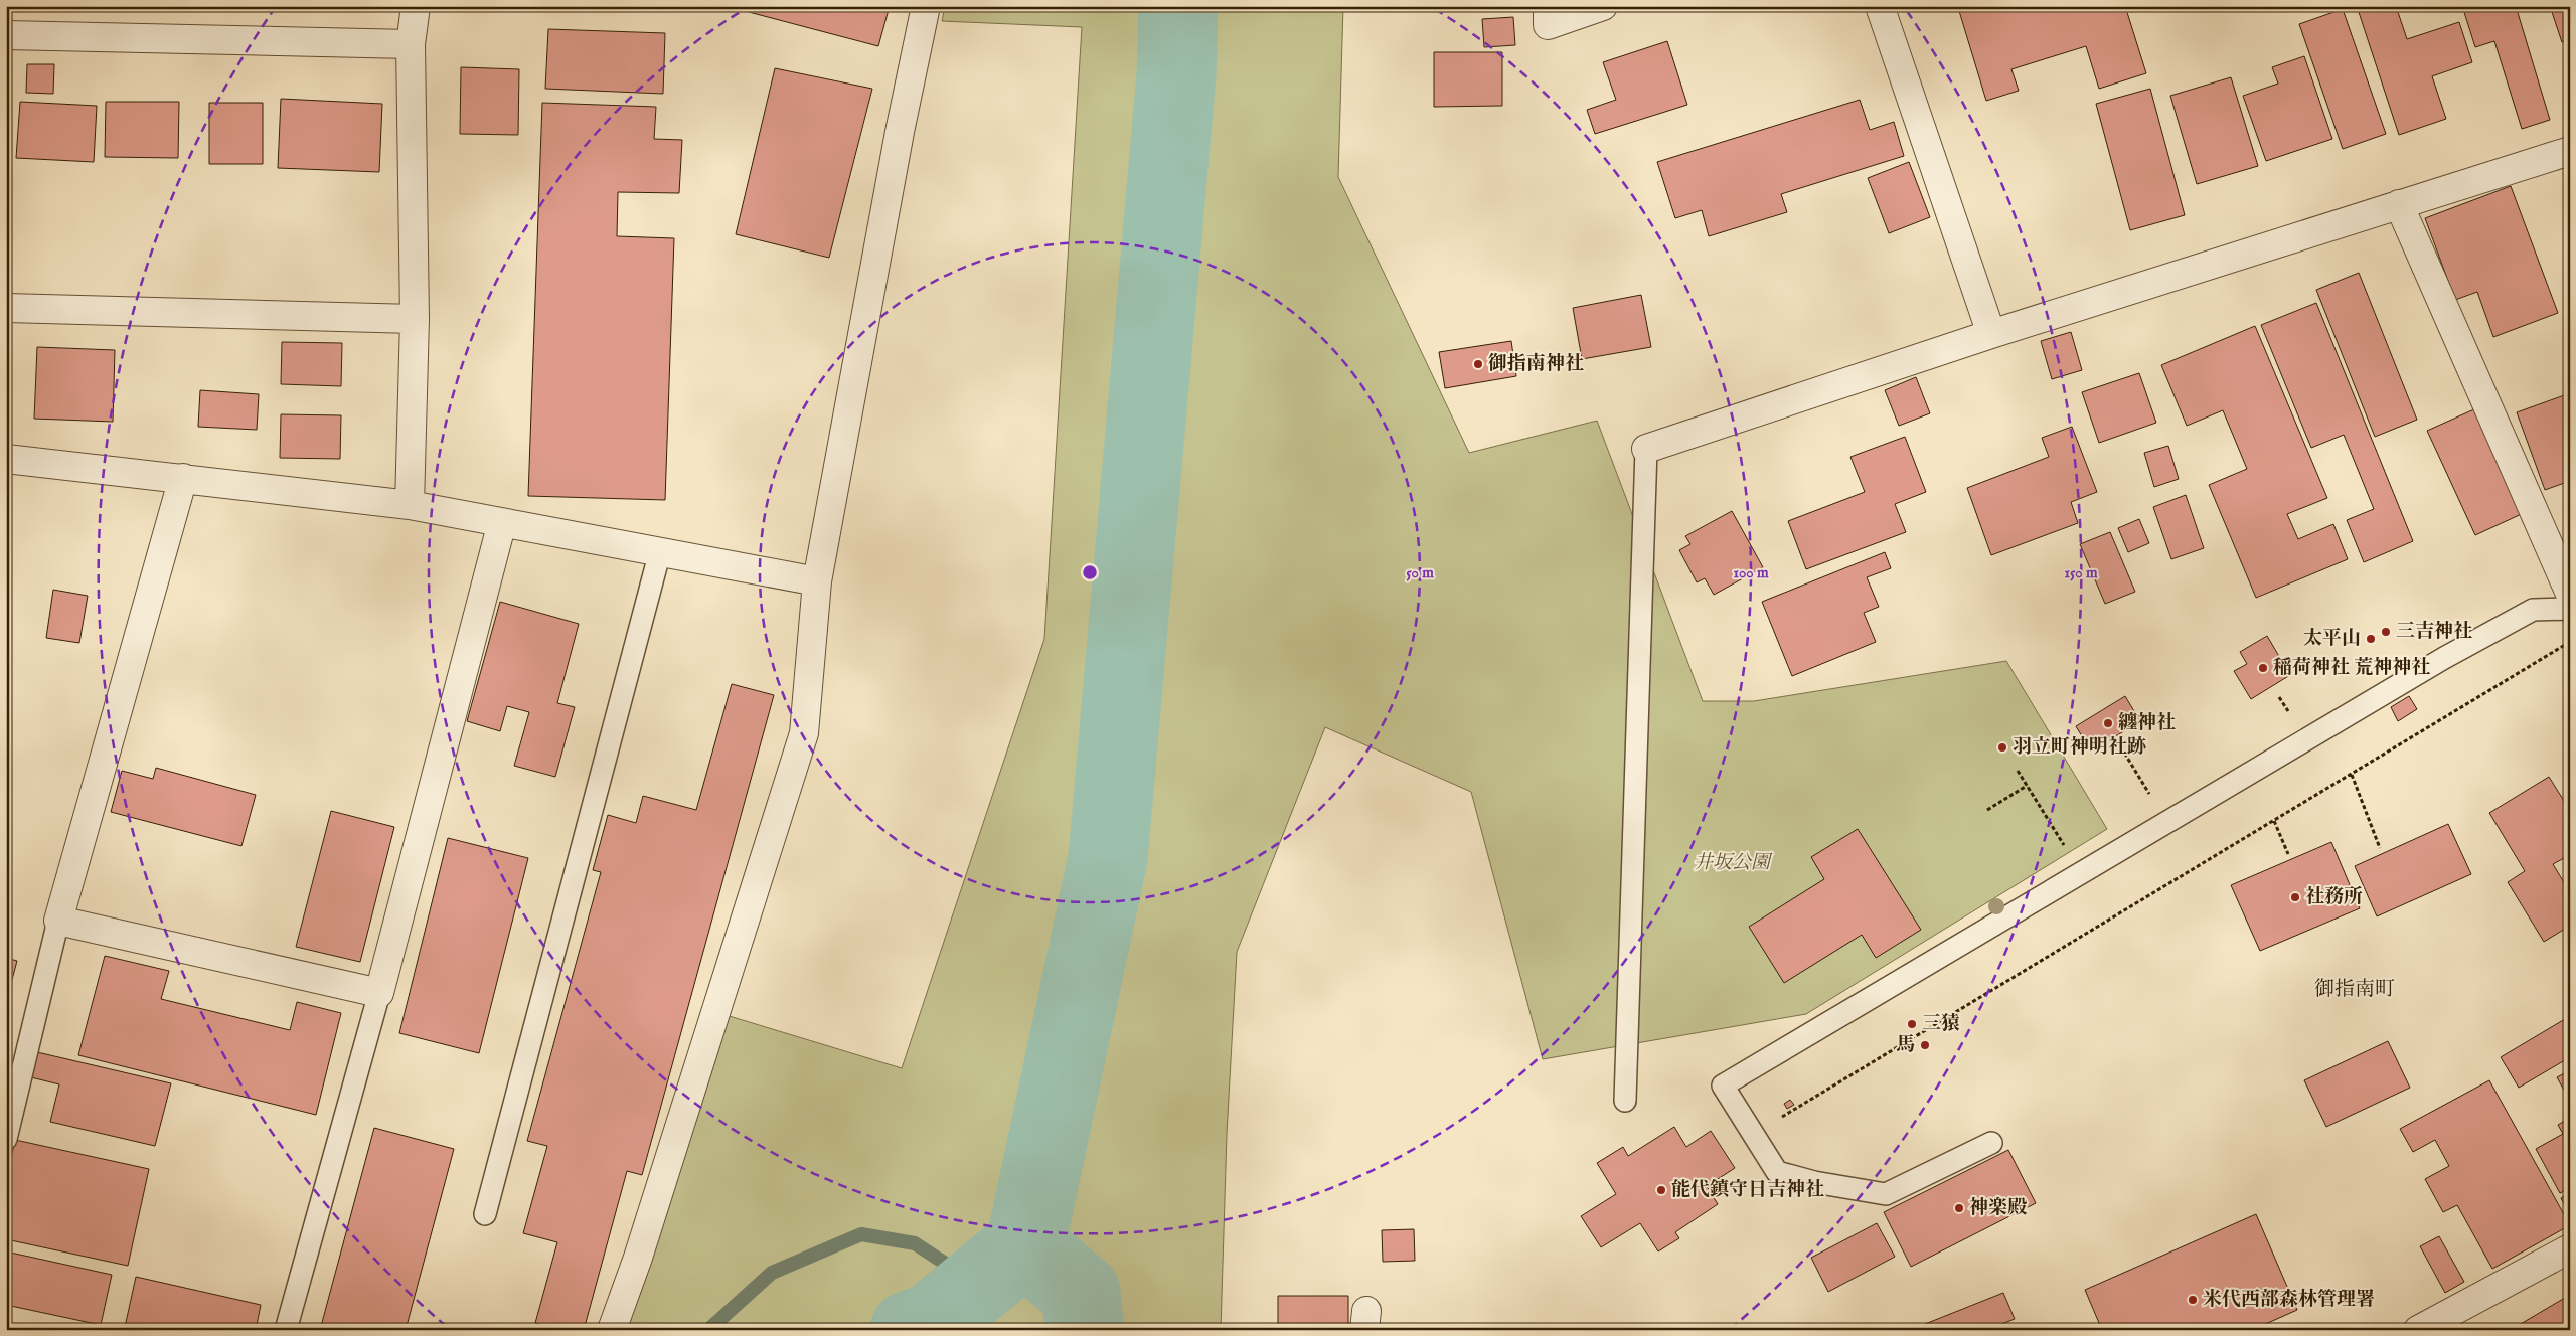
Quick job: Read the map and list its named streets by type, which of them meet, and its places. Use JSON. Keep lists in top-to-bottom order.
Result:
{
  "districts": ["御指南町"],
  "parks": ["井坂公園"],
  "places": [
    "御指南神社",
    "三吉神社",
    "太平山",
    "稲荷神社 荒神神社",
    "纏神社",
    "羽立町神明社跡",
    "社務所",
    "三猿",
    "馬",
    "能代鎮守日吉神社",
    "神楽殿",
    "米代西部森林管理署"
  ],
  "rings": ["50 m", "100 m", "150 m"]
}
